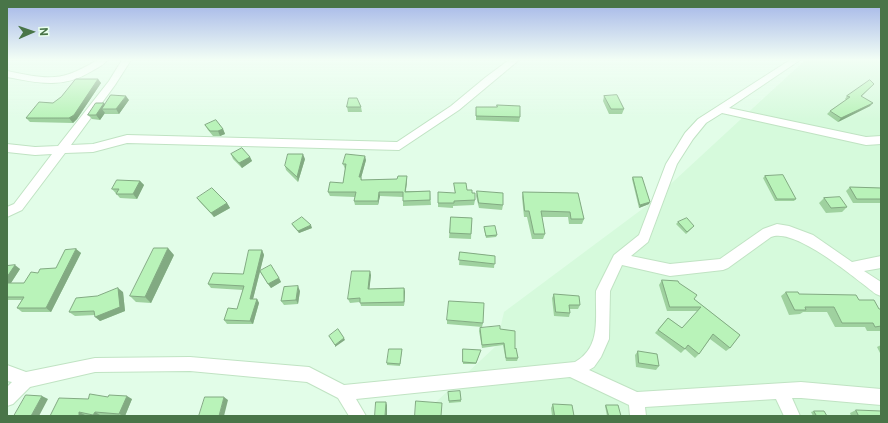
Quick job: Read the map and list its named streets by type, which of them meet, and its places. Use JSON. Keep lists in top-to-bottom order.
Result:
{
  "north": "right"
}
